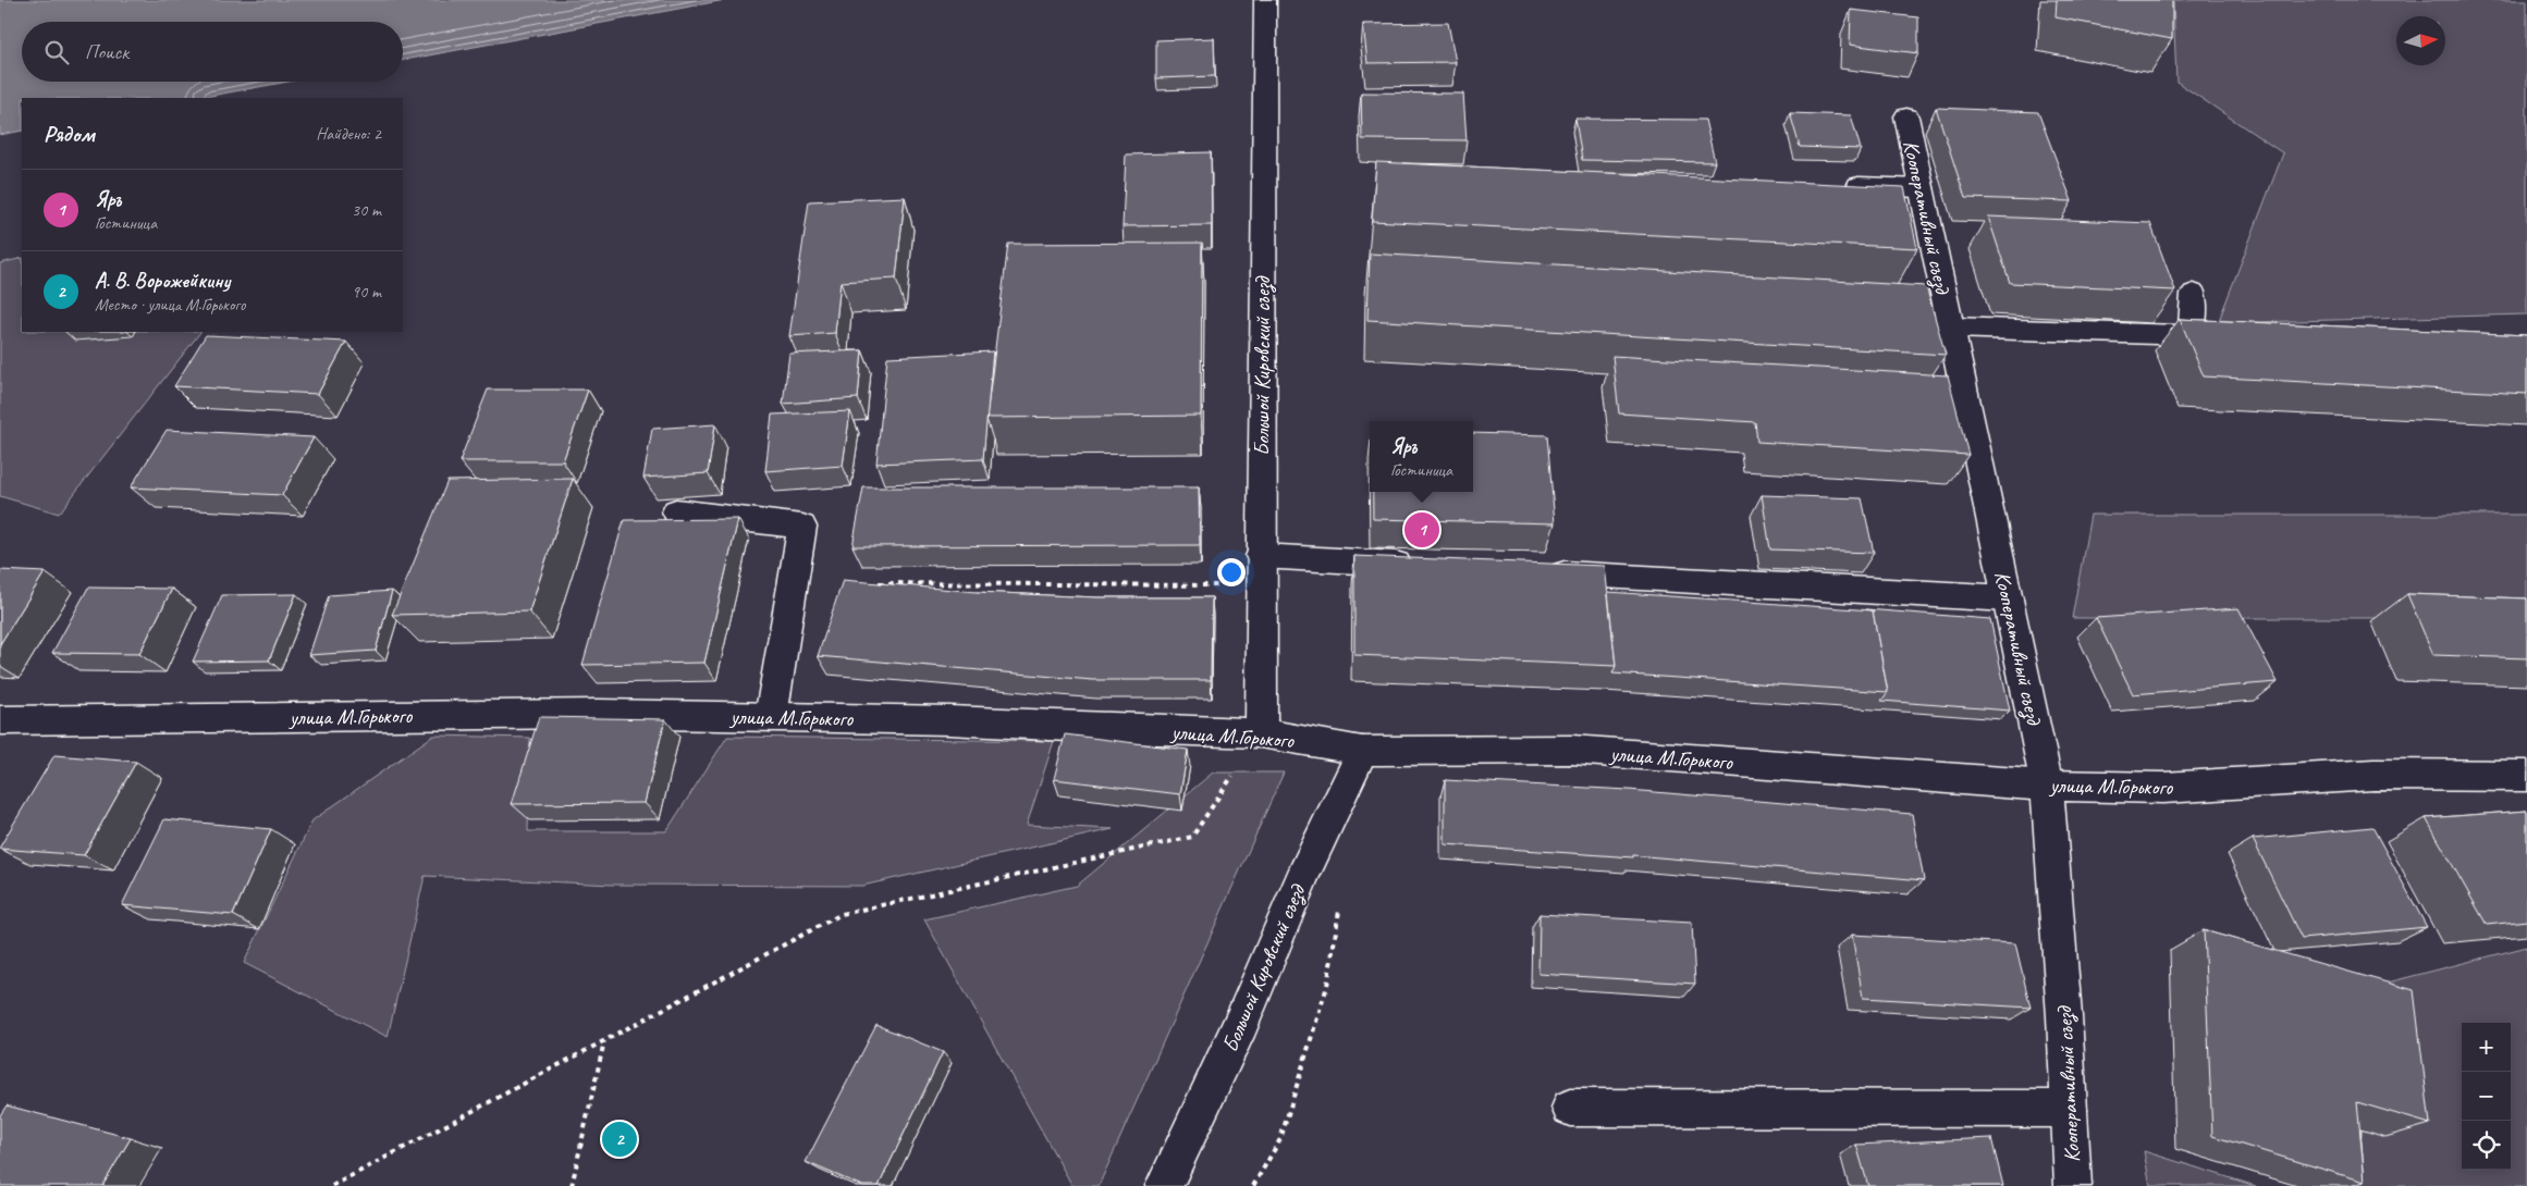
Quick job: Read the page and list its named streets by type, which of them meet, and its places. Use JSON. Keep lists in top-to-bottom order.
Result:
{
  "streets": {
    "street": ["Кооперативный съезд", "Большой Кировский съезд", "улица М.Горького"]
  },
  "crossings": [
    ["Кооперативный съезд", "улица М.Горького"],
    ["Большой Кировский съезд", "улица М.Горького"]
  ],
  "north": "right",
  "page": {
    "search": "Поиск",
    "heading": ["Рядом", "Найдено: 2"],
    "list": [
      {
        "mark": "1",
        "name": "Яръ",
        "note": "Гостиница",
        "value": "30 m"
      },
      {
        "mark": "2",
        "name": "А. В. Ворожейкину",
        "note": "Место · улица М.Горького",
        "value": "90 m"
      }
    ],
    "popup": ["Яръ", "Гостиница"],
    "pins": ["1", "2"],
    "map_buttons": ["+", "−"]
  }
}
